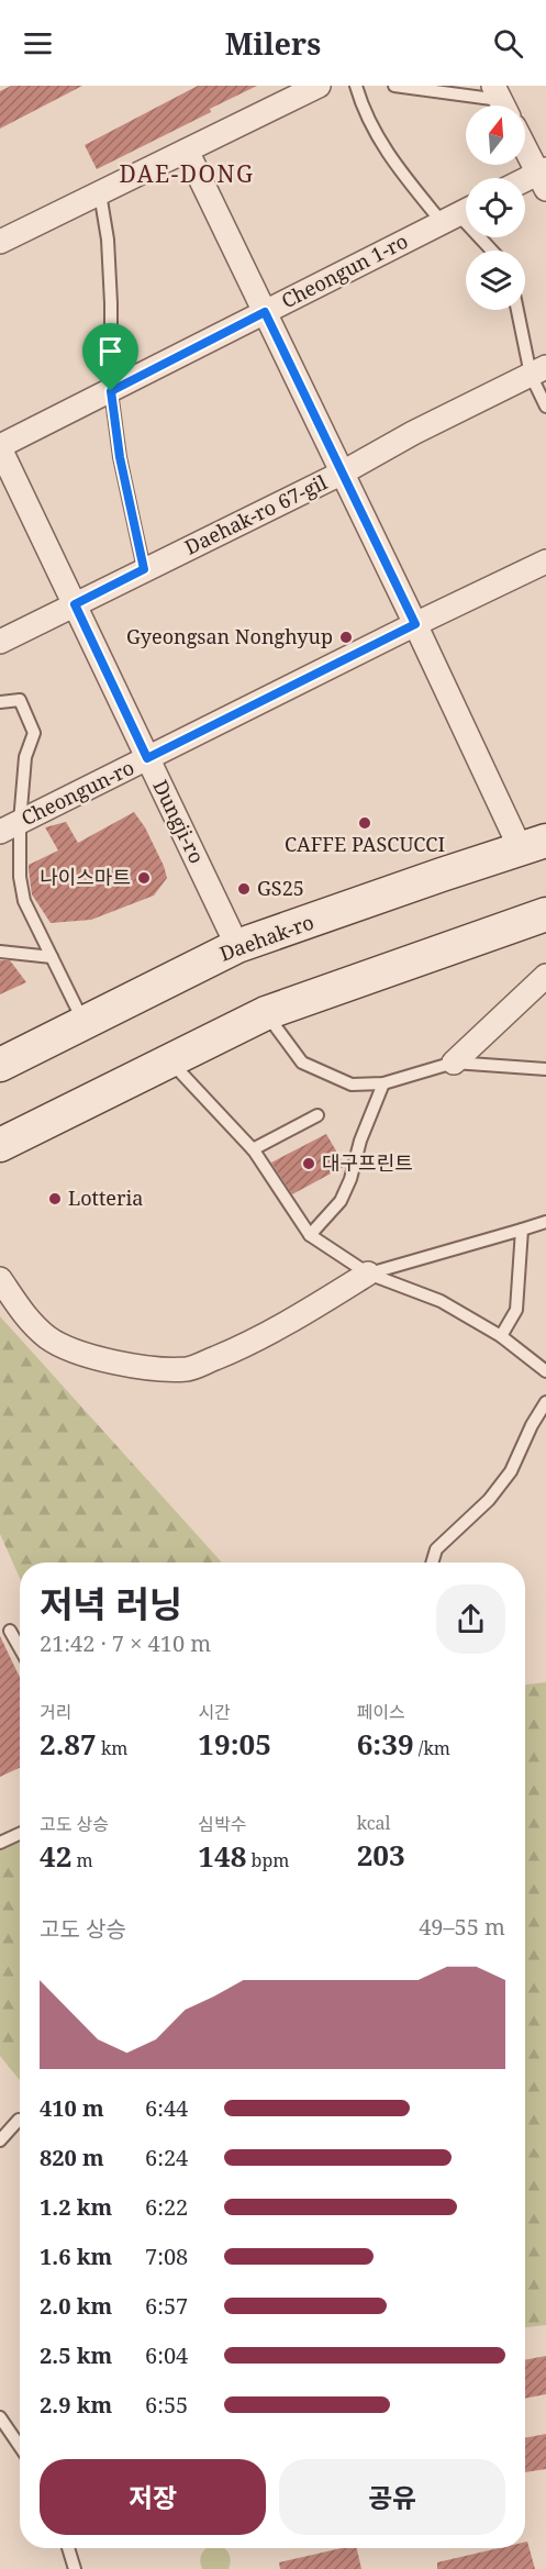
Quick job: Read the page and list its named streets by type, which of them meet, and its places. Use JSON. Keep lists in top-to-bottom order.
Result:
{
  "streets": {
    "main road": ["Daehak-ro"],
    "street": [
      "Cheongun 1-ro",
      "Daehak-ro 67-gil",
      "Cheongun-ro",
      "Dungji-ro"
    ]
  },
  "crossings": [
    ["Cheongun 1-ro", "Dungji-ro"],
    ["Daehak-ro 67-gil", "Dungji-ro"],
    ["Cheongun-ro", "Dungji-ro"],
    ["Dungji-ro", "Daehak-ro"]
  ],
  "districts": ["DAE-DONG"],
  "places": [
    "Gyeongsan Nonghyup",
    "CAFFE PASCUCCI",
    "나이스마트",
    "GS25",
    "대구프린트",
    "Lotteria"
  ],
  "north": "top",
  "page": {
    "header": "Milers",
    "heading": ["저녁 러닝", "21:42 · 7 × 410 m"],
    "stats": [
      ["거리", "2.87 km"],
      ["시간", "19:05"],
      ["페이스", "6:39 /km"],
      ["고도 상승", "42 m"],
      ["심박수", "148 bpm"],
      ["kcal", "203"]
    ],
    "chart": ["고도 상승", "49–55 m"],
    "list": [
      {
        "name": "410 m",
        "note": "6:44"
      },
      {
        "name": "820 m",
        "note": "6:24"
      },
      {
        "name": "1.2 km",
        "note": "6:22"
      },
      {
        "name": "1.6 km",
        "note": "7:08"
      },
      {
        "name": "2.0 km",
        "note": "6:57"
      },
      {
        "name": "2.5 km",
        "note": "6:04"
      },
      {
        "name": "2.9 km",
        "note": "6:55"
      }
    ],
    "buttons": ["저장", "공유"]
  }
}
